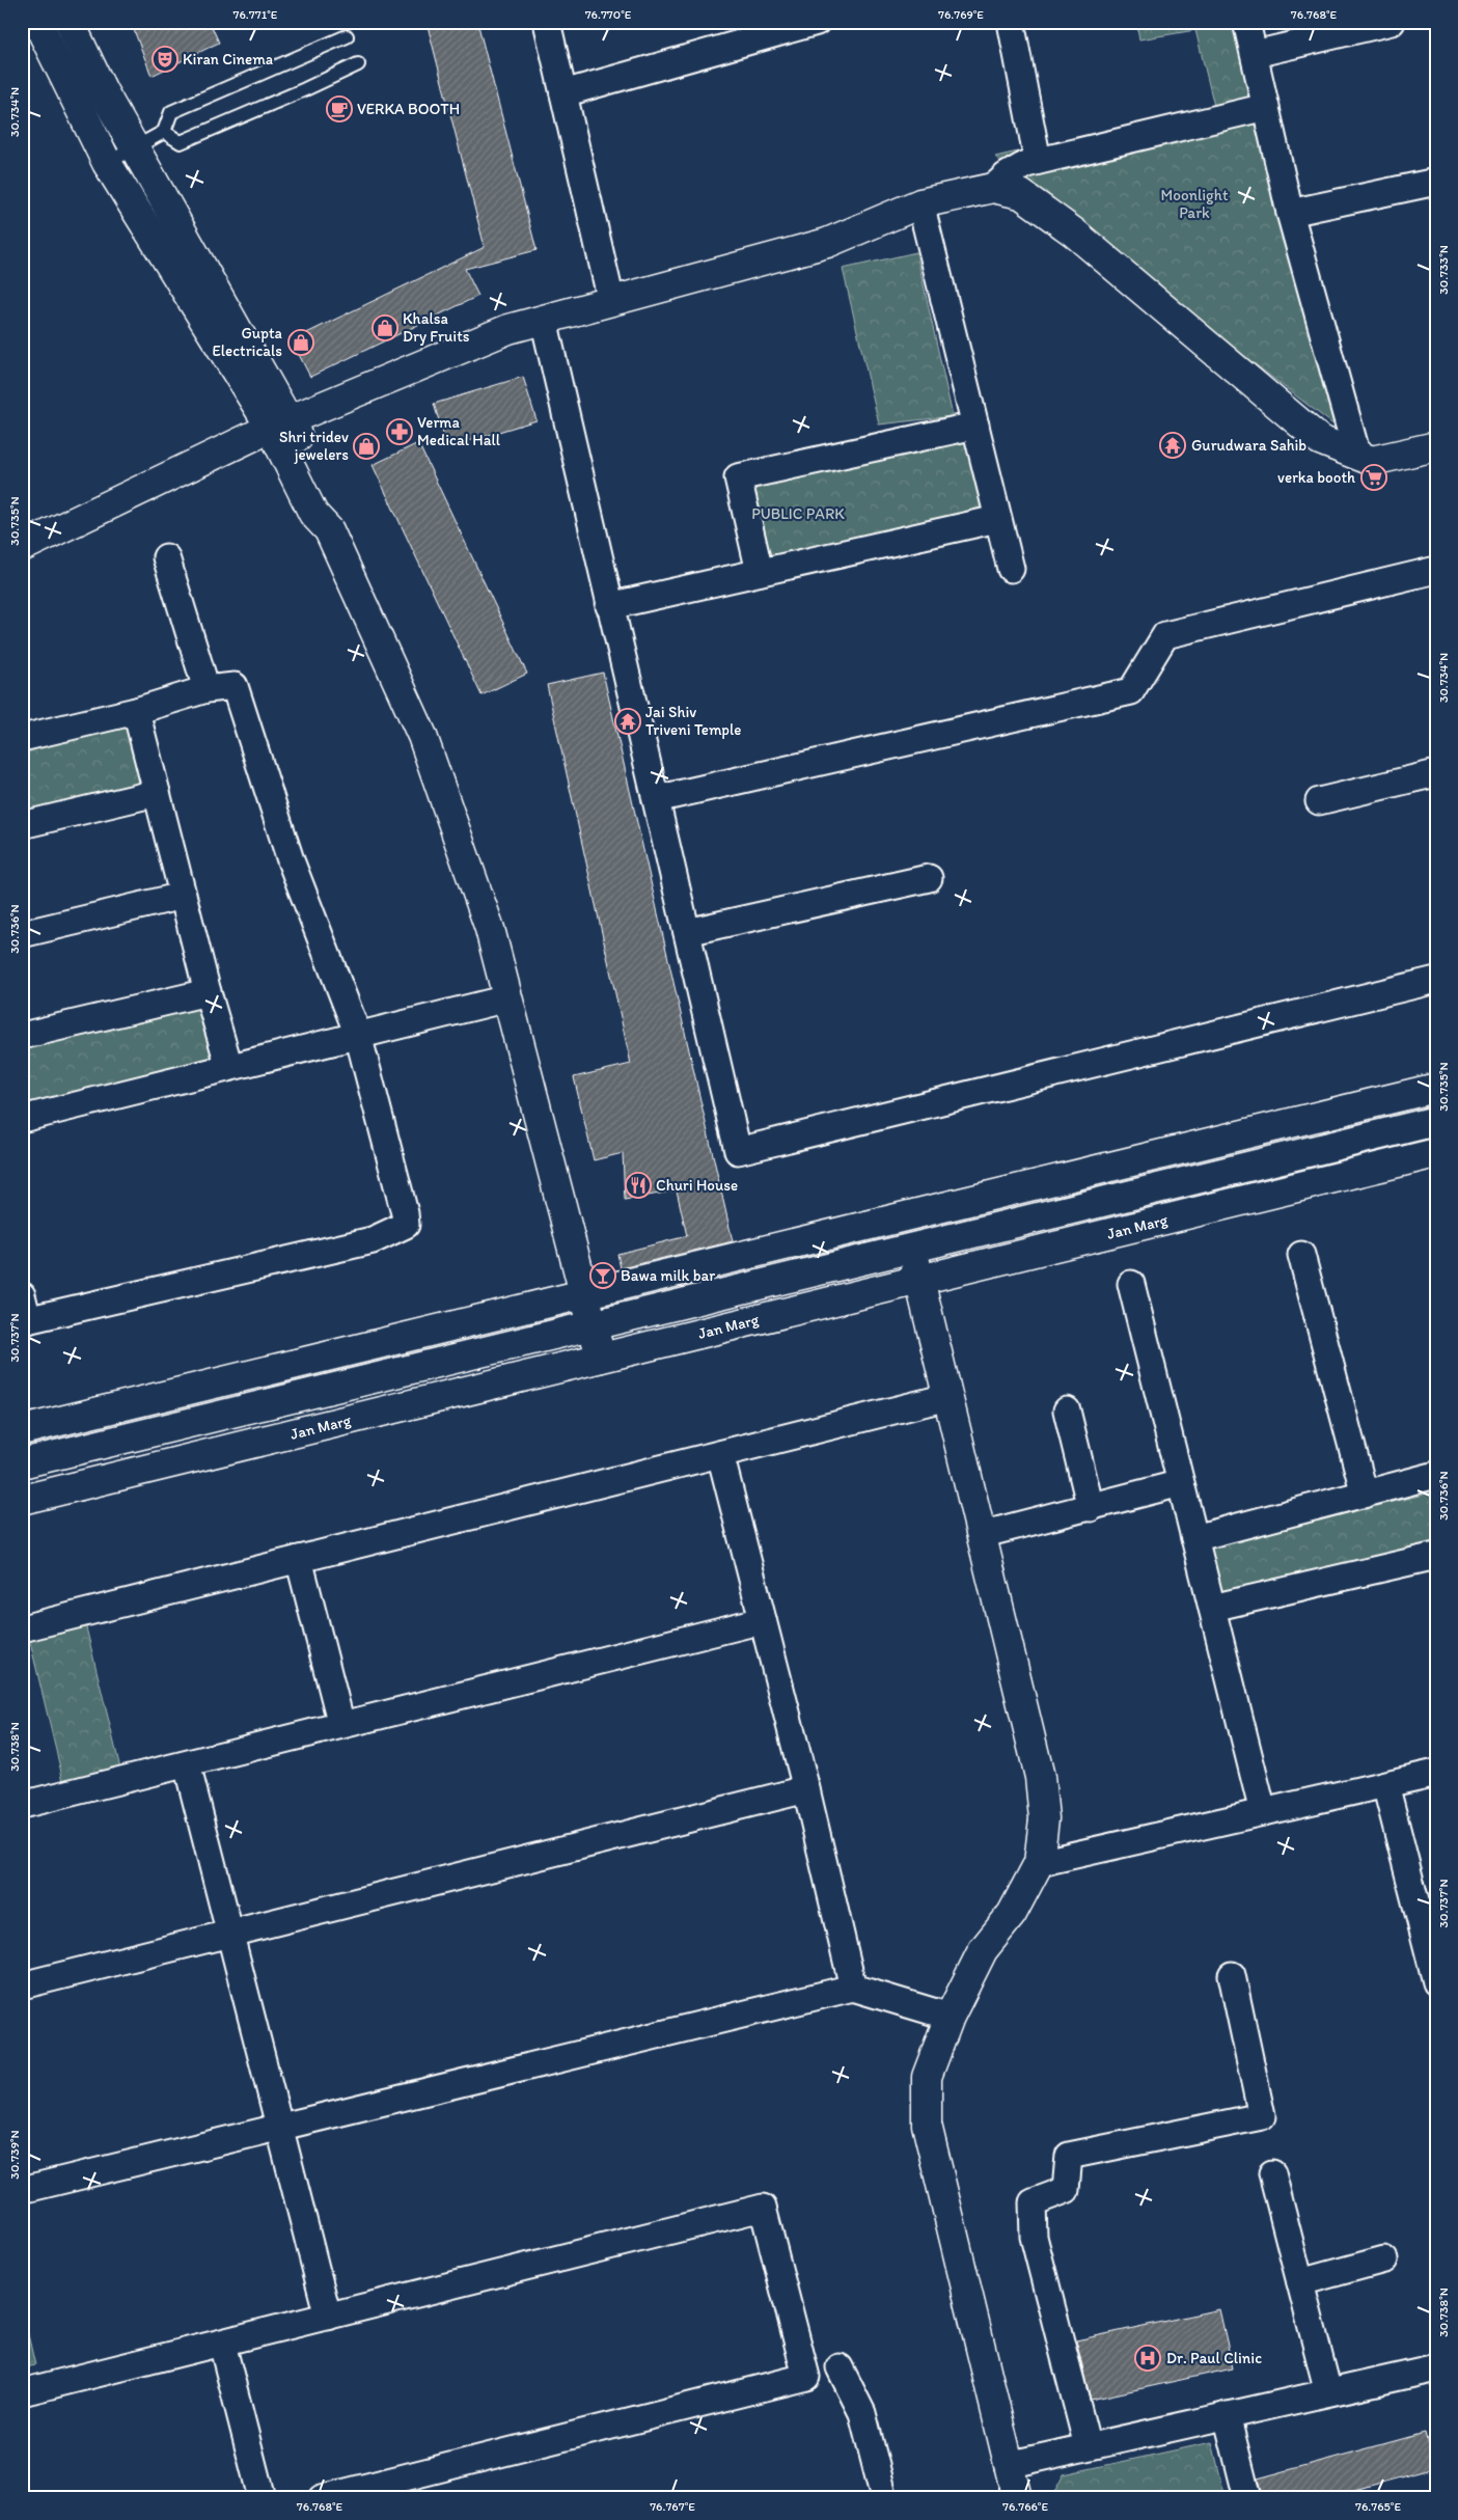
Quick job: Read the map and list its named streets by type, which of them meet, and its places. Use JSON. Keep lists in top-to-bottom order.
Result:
{
  "streets": {
    "street": ["Jan Marg"]
  },
  "parks": ["Moonlight Park", "PUBLIC PARK"],
  "places": {
    "theatre": ["Kiran Cinema"],
    "cafe": ["VERKA BOOTH"],
    "shop": ["Khalsa Dry Fruits", "Gupta Electricals", "Shri tridev jewelers"],
    "pharmacy": ["Verma Medical Hall"],
    "temple": ["Gurudwara Sahib", "Jai Shiv Triveni Temple"],
    "supermarket": ["verka booth"],
    "restaurant": ["Churi House"],
    "bar": ["Bawa milk bar"],
    "hospital": ["Dr. Paul Clinic"]
  },
  "coordinates": [
    "76.771°E",
    "76.770°E",
    "76.769°E",
    "76.768°E",
    "30.734°N",
    "30.733°N",
    "30.735°N",
    "30.736°N",
    "30.737°N",
    "30.738°N",
    "30.739°N",
    "76.767°E",
    "76.766°E",
    "76.765°E"
  ]
}
